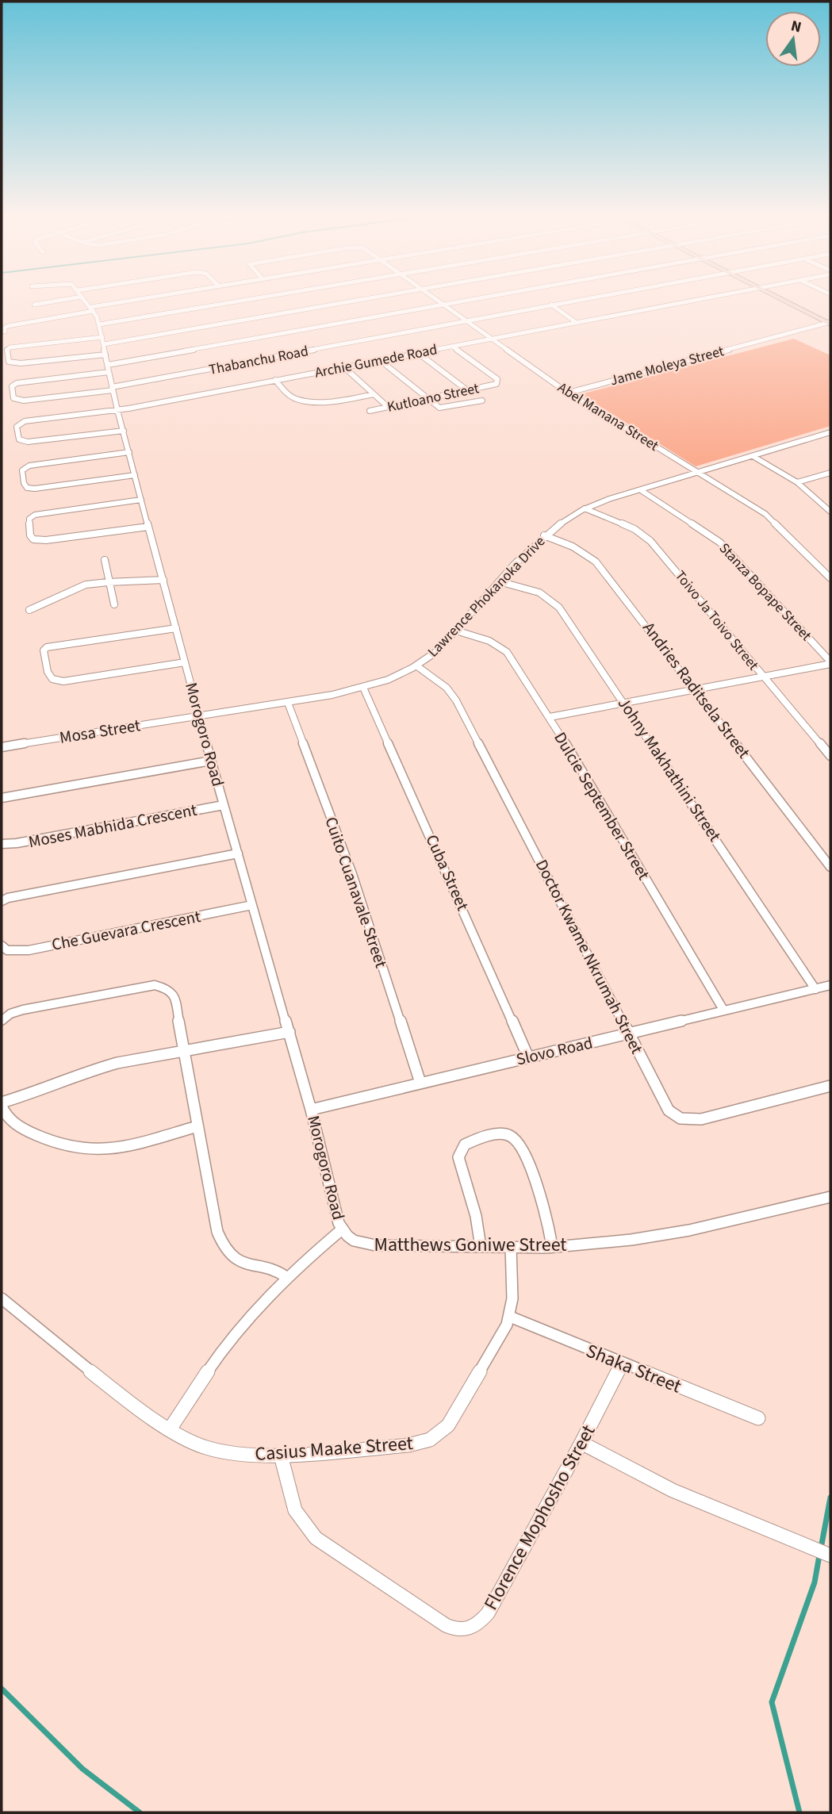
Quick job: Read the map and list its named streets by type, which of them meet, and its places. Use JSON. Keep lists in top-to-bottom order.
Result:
{
  "streets": {
    "street": [
      "Thabanchu Road",
      "Archie Gumede Road",
      "Jame Moleya Street",
      "Kutloano Street",
      "Abel Manana Street",
      "Stanza Bopape Street",
      "Lawrence Phokanoka Drive",
      "Toivo Ja Toivo Street",
      "Andries Raditsela Street",
      "Mosa Street",
      "Morogoro Road",
      "Johny Makhathini Street",
      "Dulcie September Street",
      "Moses Mabhida Crescent",
      "Cuba Street",
      "Cuito Cuanavale Street",
      "Che Guevara Crescent",
      "Doctor Kwame Nkrumah Street",
      "Slovo Road",
      "Matthews Goniwe Street",
      "Shaka Street",
      "Casius Maake Street",
      "Florence Mophosho Street"
    ]
  },
  "crossings": [
    ["Thabanchu Road", "Abel Manana Street"],
    ["Thabanchu Road", "Morogoro Road"],
    ["Archie Gumede Road", "Kutloano Street"],
    ["Archie Gumede Road", "Abel Manana Street"],
    ["Archie Gumede Road", "Morogoro Road"],
    ["Jame Moleya Street", "Abel Manana Street"],
    ["Abel Manana Street", "Lawrence Phokanoka Drive"],
    ["Stanza Bopape Street", "Lawrence Phokanoka Drive"],
    ["Lawrence Phokanoka Drive", "Toivo Ja Toivo Street"],
    ["Lawrence Phokanoka Drive", "Andries Raditsela Street"],
    ["Lawrence Phokanoka Drive", "Mosa Street"],
    ["Lawrence Phokanoka Drive", "Morogoro Road"],
    ["Lawrence Phokanoka Drive", "Johny Makhathini Street"],
    ["Lawrence Phokanoka Drive", "Dulcie September Street"],
    ["Lawrence Phokanoka Drive", "Cuba Street"],
    ["Lawrence Phokanoka Drive", "Cuito Cuanavale Street"],
    ["Lawrence Phokanoka Drive", "Doctor Kwame Nkrumah Street"],
    ["Mosa Street", "Morogoro Road"],
    ["Morogoro Road", "Moses Mabhida Crescent"],
    ["Morogoro Road", "Che Guevara Crescent"],
    ["Morogoro Road", "Slovo Road"],
    ["Morogoro Road", "Matthews Goniwe Street"],
    ["Johny Makhathini Street", "Slovo Road"],
    ["Dulcie September Street", "Slovo Road"],
    ["Cuba Street", "Slovo Road"],
    ["Cuito Cuanavale Street", "Slovo Road"],
    ["Doctor Kwame Nkrumah Street", "Slovo Road"],
    ["Matthews Goniwe Street", "Casius Maake Street"],
    ["Shaka Street", "Casius Maake Street"],
    ["Shaka Street", "Florence Mophosho Street"],
    ["Casius Maake Street", "Florence Mophosho Street"]
  ],
  "north": "top"
}
